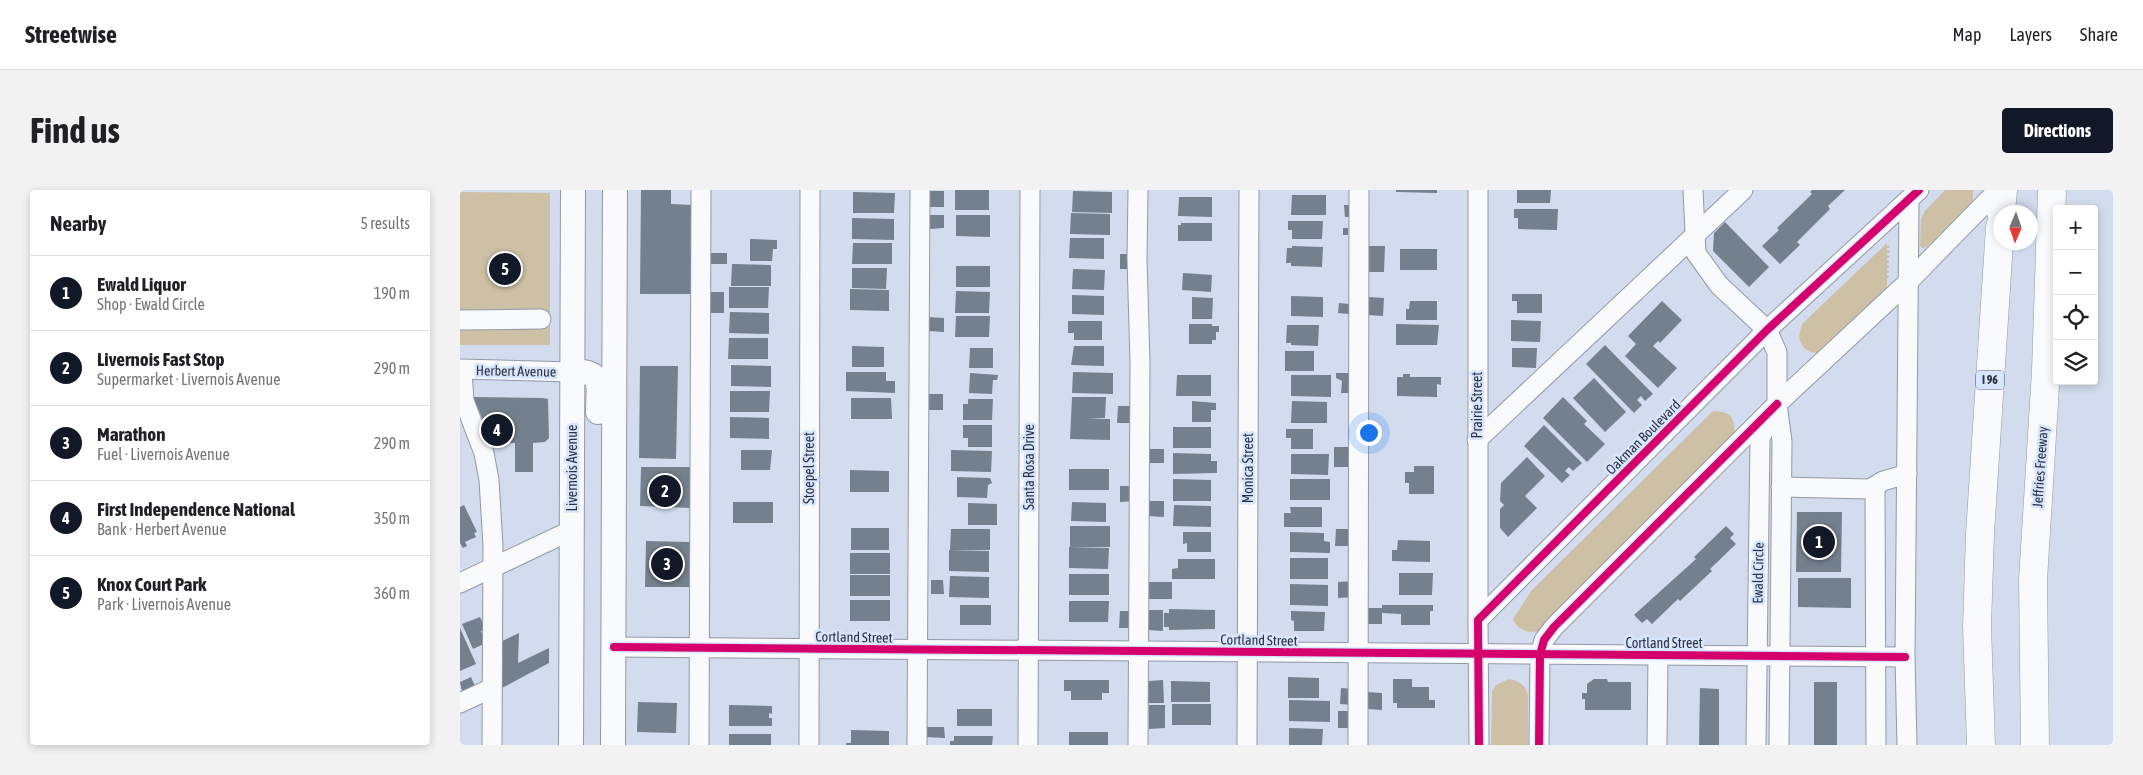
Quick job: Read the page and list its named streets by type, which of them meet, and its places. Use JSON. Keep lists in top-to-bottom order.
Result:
{
  "streets": {
    "highway": ["I 96", "Jeffries Freeway"],
    "main road": ["Livernois Avenue"],
    "street": [
      "Herbert Avenue",
      "Prairie Street",
      "Oakman Boulevard",
      "Santa Rosa Drive",
      "Stoepel Street",
      "Monica Street",
      "Ewald Circle",
      "Cortland Street"
    ]
  },
  "crossings": [
    ["Herbert Avenue", "Livernois Avenue"],
    ["Prairie Street", "Oakman Boulevard"],
    ["Oakman Boulevard", "Ewald Circle"],
    ["Santa Rosa Drive", "Cortland Street"],
    ["Stoepel Street", "Cortland Street"],
    ["Monica Street", "Cortland Street"],
    ["Ewald Circle", "Cortland Street"]
  ],
  "north": "bottom",
  "page": {
    "header": "Streetwise",
    "nav": ["Map", "Layers", "Share"],
    "buttons": "Directions",
    "title": "Find us",
    "heading": ["Nearby", "5 results"],
    "map_buttons": ["+", "−"],
    "pins": [
      "5",
      "4",
      "2",
      "1",
      "3"
    ],
    "list": [
      {
        "mark": "1",
        "name": "Ewald Liquor",
        "note": "Shop · Ewald Circle",
        "value": "190 m"
      },
      {
        "mark": "2",
        "name": "Livernois Fast Stop",
        "note": "Supermarket · Livernois Avenue",
        "value": "290 m"
      },
      {
        "mark": "3",
        "name": "Marathon",
        "note": "Fuel · Livernois Avenue",
        "value": "290 m"
      },
      {
        "mark": "4",
        "name": "First Independence National",
        "note": "Bank · Herbert Avenue",
        "value": "350 m"
      },
      {
        "mark": "5",
        "name": "Knox Court Park",
        "note": "Park · Livernois Avenue",
        "value": "360 m"
      }
    ]
  }
}
